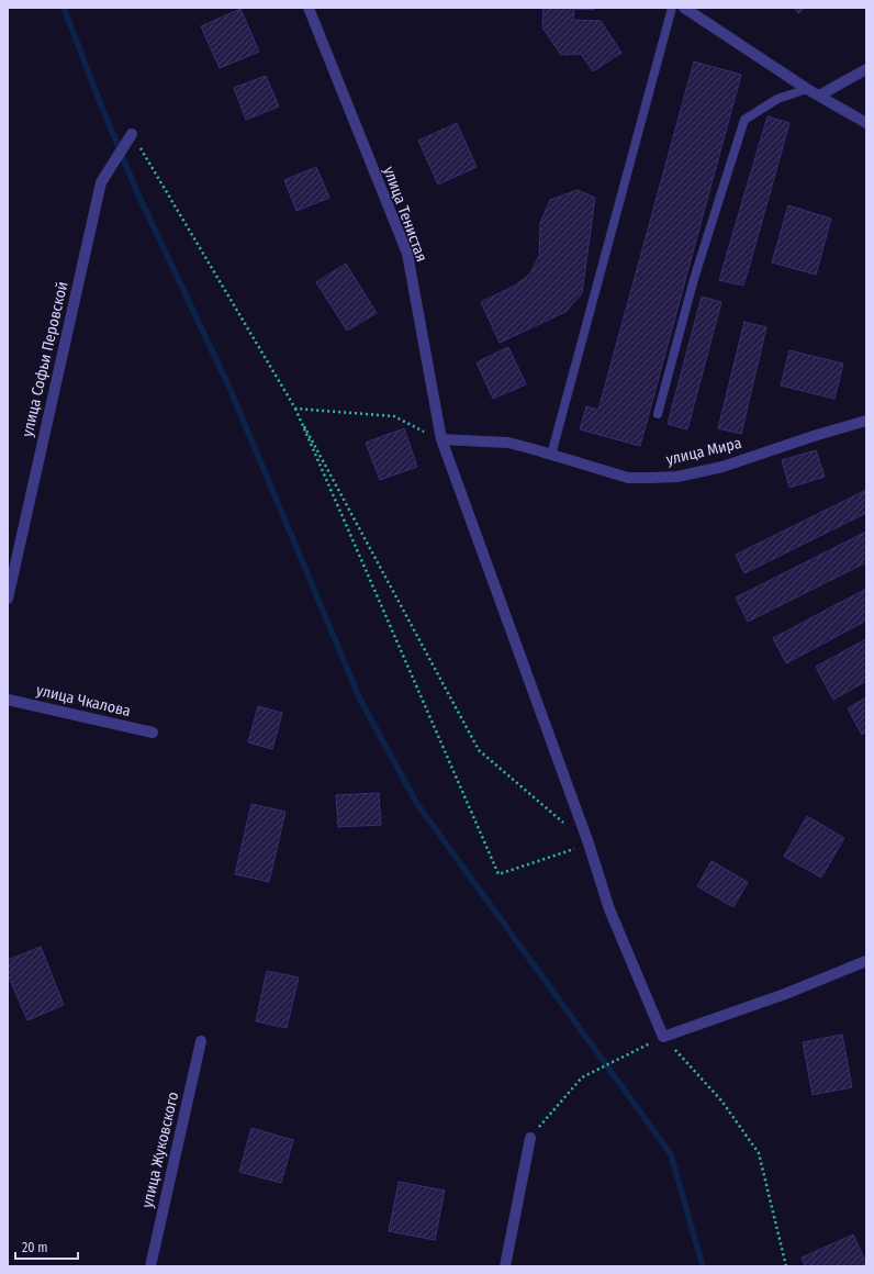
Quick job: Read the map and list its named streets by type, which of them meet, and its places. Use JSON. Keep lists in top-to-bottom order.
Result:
{
  "streets": {
    "street": [
      "улица Тенистая",
      "улица Софьи Перовской",
      "улица Мира",
      "улица Чкалова",
      "улица Жуковского"
    ]
  },
  "crossings": [
    ["улица Тенистая", "улица Мира"]
  ],
  "scale_bar": "20 m"
}
